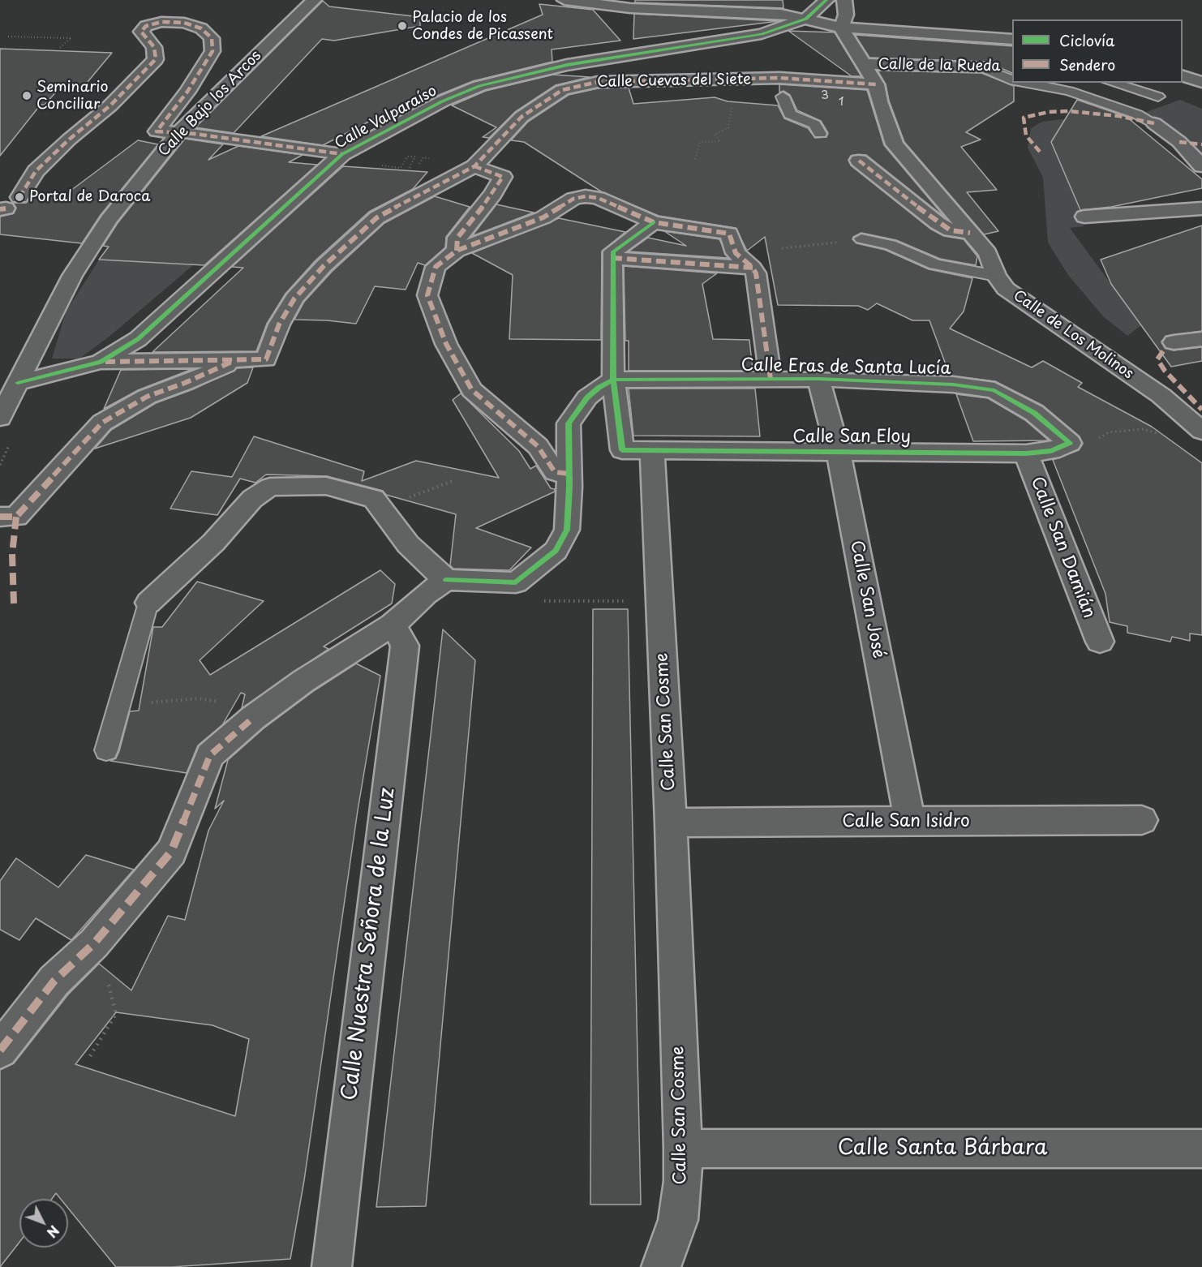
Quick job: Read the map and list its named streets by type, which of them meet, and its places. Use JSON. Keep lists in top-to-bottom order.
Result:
{
  "streets": {
    "street": [
      "Calle de la Rueda",
      "Calle Cuevas del Siete",
      "Calle Bajo los Arcos",
      "Calle Valparaíso",
      "Calle de Los Molinos",
      "Calle Eras de Santa Lucía",
      "Calle San Eloy",
      "Calle San Damián",
      "Calle San José",
      "Calle San Cosme",
      "Calle San Isidro",
      "Calle Nuestra Señora de la Luz",
      "Calle Santa Bárbara"
    ]
  },
  "crossings": [
    ["Calle de la Rueda", "Calle de Los Molinos"],
    ["Calle Cuevas del Siete", "Calle de Los Molinos"],
    ["Calle Bajo los Arcos", "Calle Valparaíso"],
    ["Calle Eras de Santa Lucía", "Calle San Eloy"],
    ["Calle Eras de Santa Lucía", "Calle San José"],
    ["Calle San Eloy", "Calle San Damián"],
    ["Calle San Eloy", "Calle San José"],
    ["Calle San Eloy", "Calle San Cosme"],
    ["Calle San José", "Calle San Isidro"],
    ["Calle San Cosme", "Calle San Isidro"],
    ["Calle San Cosme", "Calle Santa Bárbara"]
  ],
  "places": ["Palacio de los Condes de Picassent", "Seminario Conciliar", "Portal de Daroca"],
  "house_numbers": ["3", "1"],
  "legend": ["Ciclovía", "Sendero"],
  "north": "bottom right"
}
